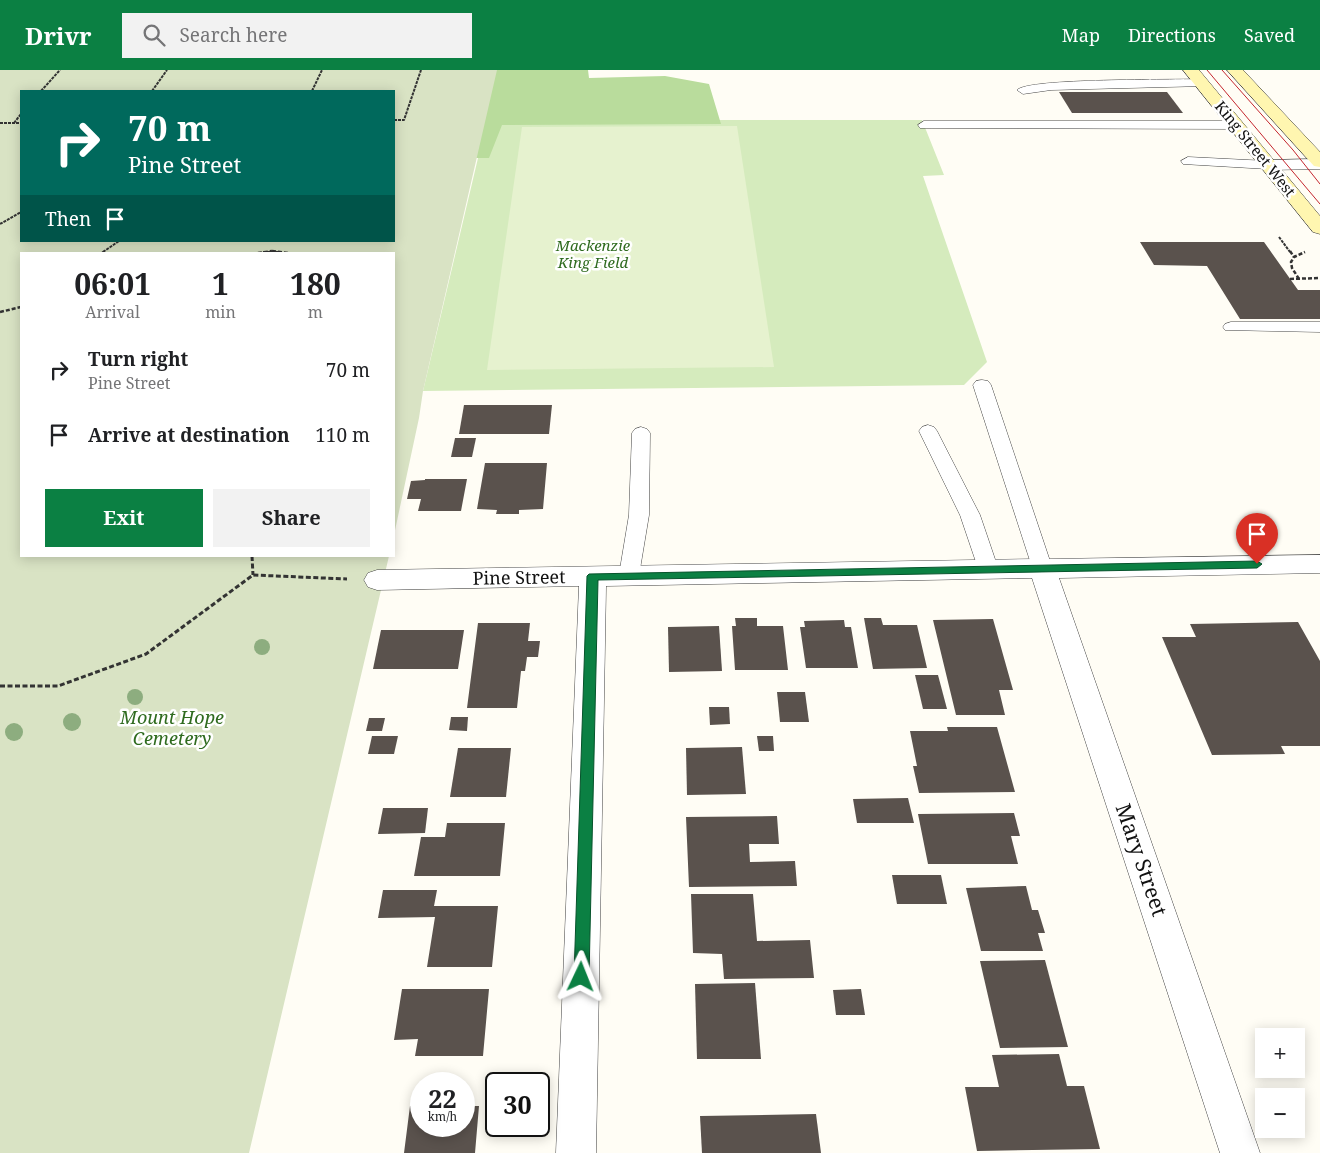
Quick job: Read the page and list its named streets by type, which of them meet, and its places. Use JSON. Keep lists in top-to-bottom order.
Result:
{
  "streets": {
    "main road": ["King Street West"],
    "street": ["Pine Street", "Mary Street"]
  },
  "crossings": [
    ["Pine Street", "Mary Street"]
  ],
  "parks": ["Mackenzie King Field", "Mount Hope Cemetery"],
  "page": {
    "header": "Drivr",
    "search": "Search here",
    "nav": ["Map", "Directions", "Saved"],
    "turn": ["70 m", "Pine Street"],
    "then": "Then",
    "eta": [
      "06:01",
      "Arrival",
      "1",
      "min",
      "180",
      "m"
    ],
    "list": [
      {
        "name": "Turn right",
        "note": "Pine Street",
        "value": "70 m"
      },
      {
        "name": "Arrive at destination",
        "value": "110 m"
      }
    ],
    "buttons": ["Exit", "Share"],
    "map_buttons": ["+", "−"],
    "speed": "22 km/h",
    "limit": "30"
  }
}
